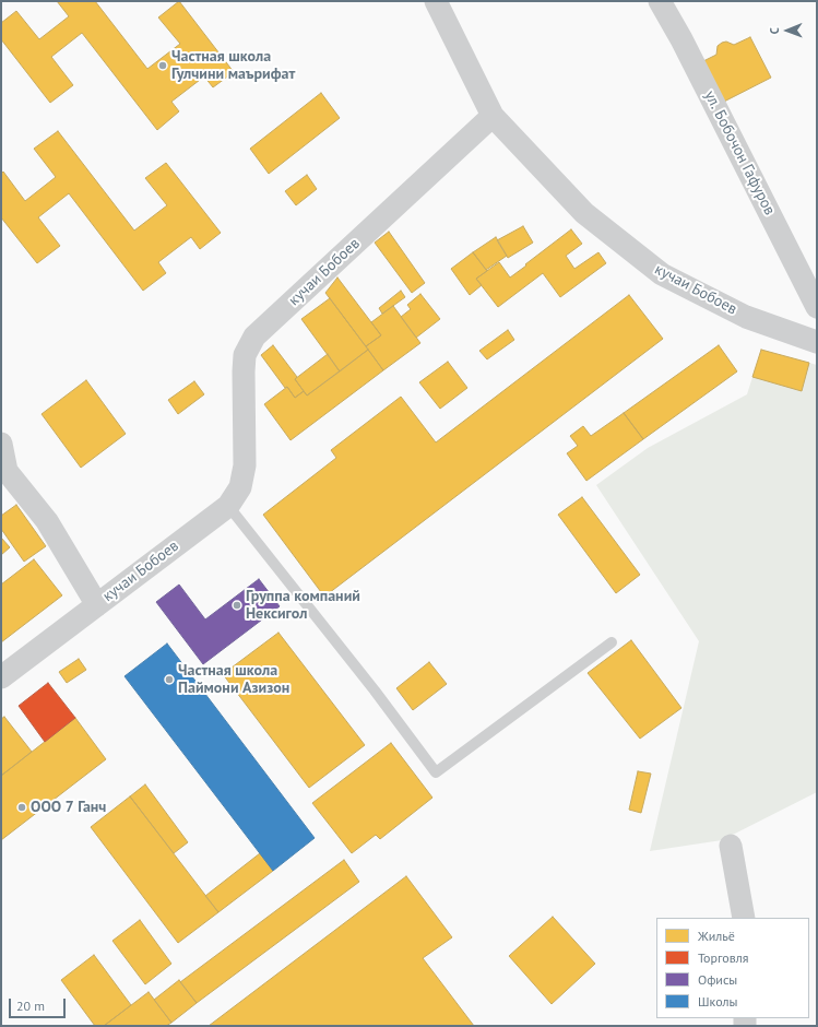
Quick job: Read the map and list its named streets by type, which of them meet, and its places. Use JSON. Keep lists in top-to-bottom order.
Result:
{
  "streets": {
    "street": ["ул. Бобочон Гафуров", "кучаи Бобоев"]
  },
  "places": [
    "Частная школа Гулчини маърифат",
    "Группа компаний Нексигол",
    "Частная школа Паймони Азизон",
    "ООО 7 Ганч"
  ],
  "legend": [
    "Жильё",
    "Торговля",
    "Офисы",
    "Школы"
  ],
  "scale_bar": "20 m",
  "north": "left"
}
